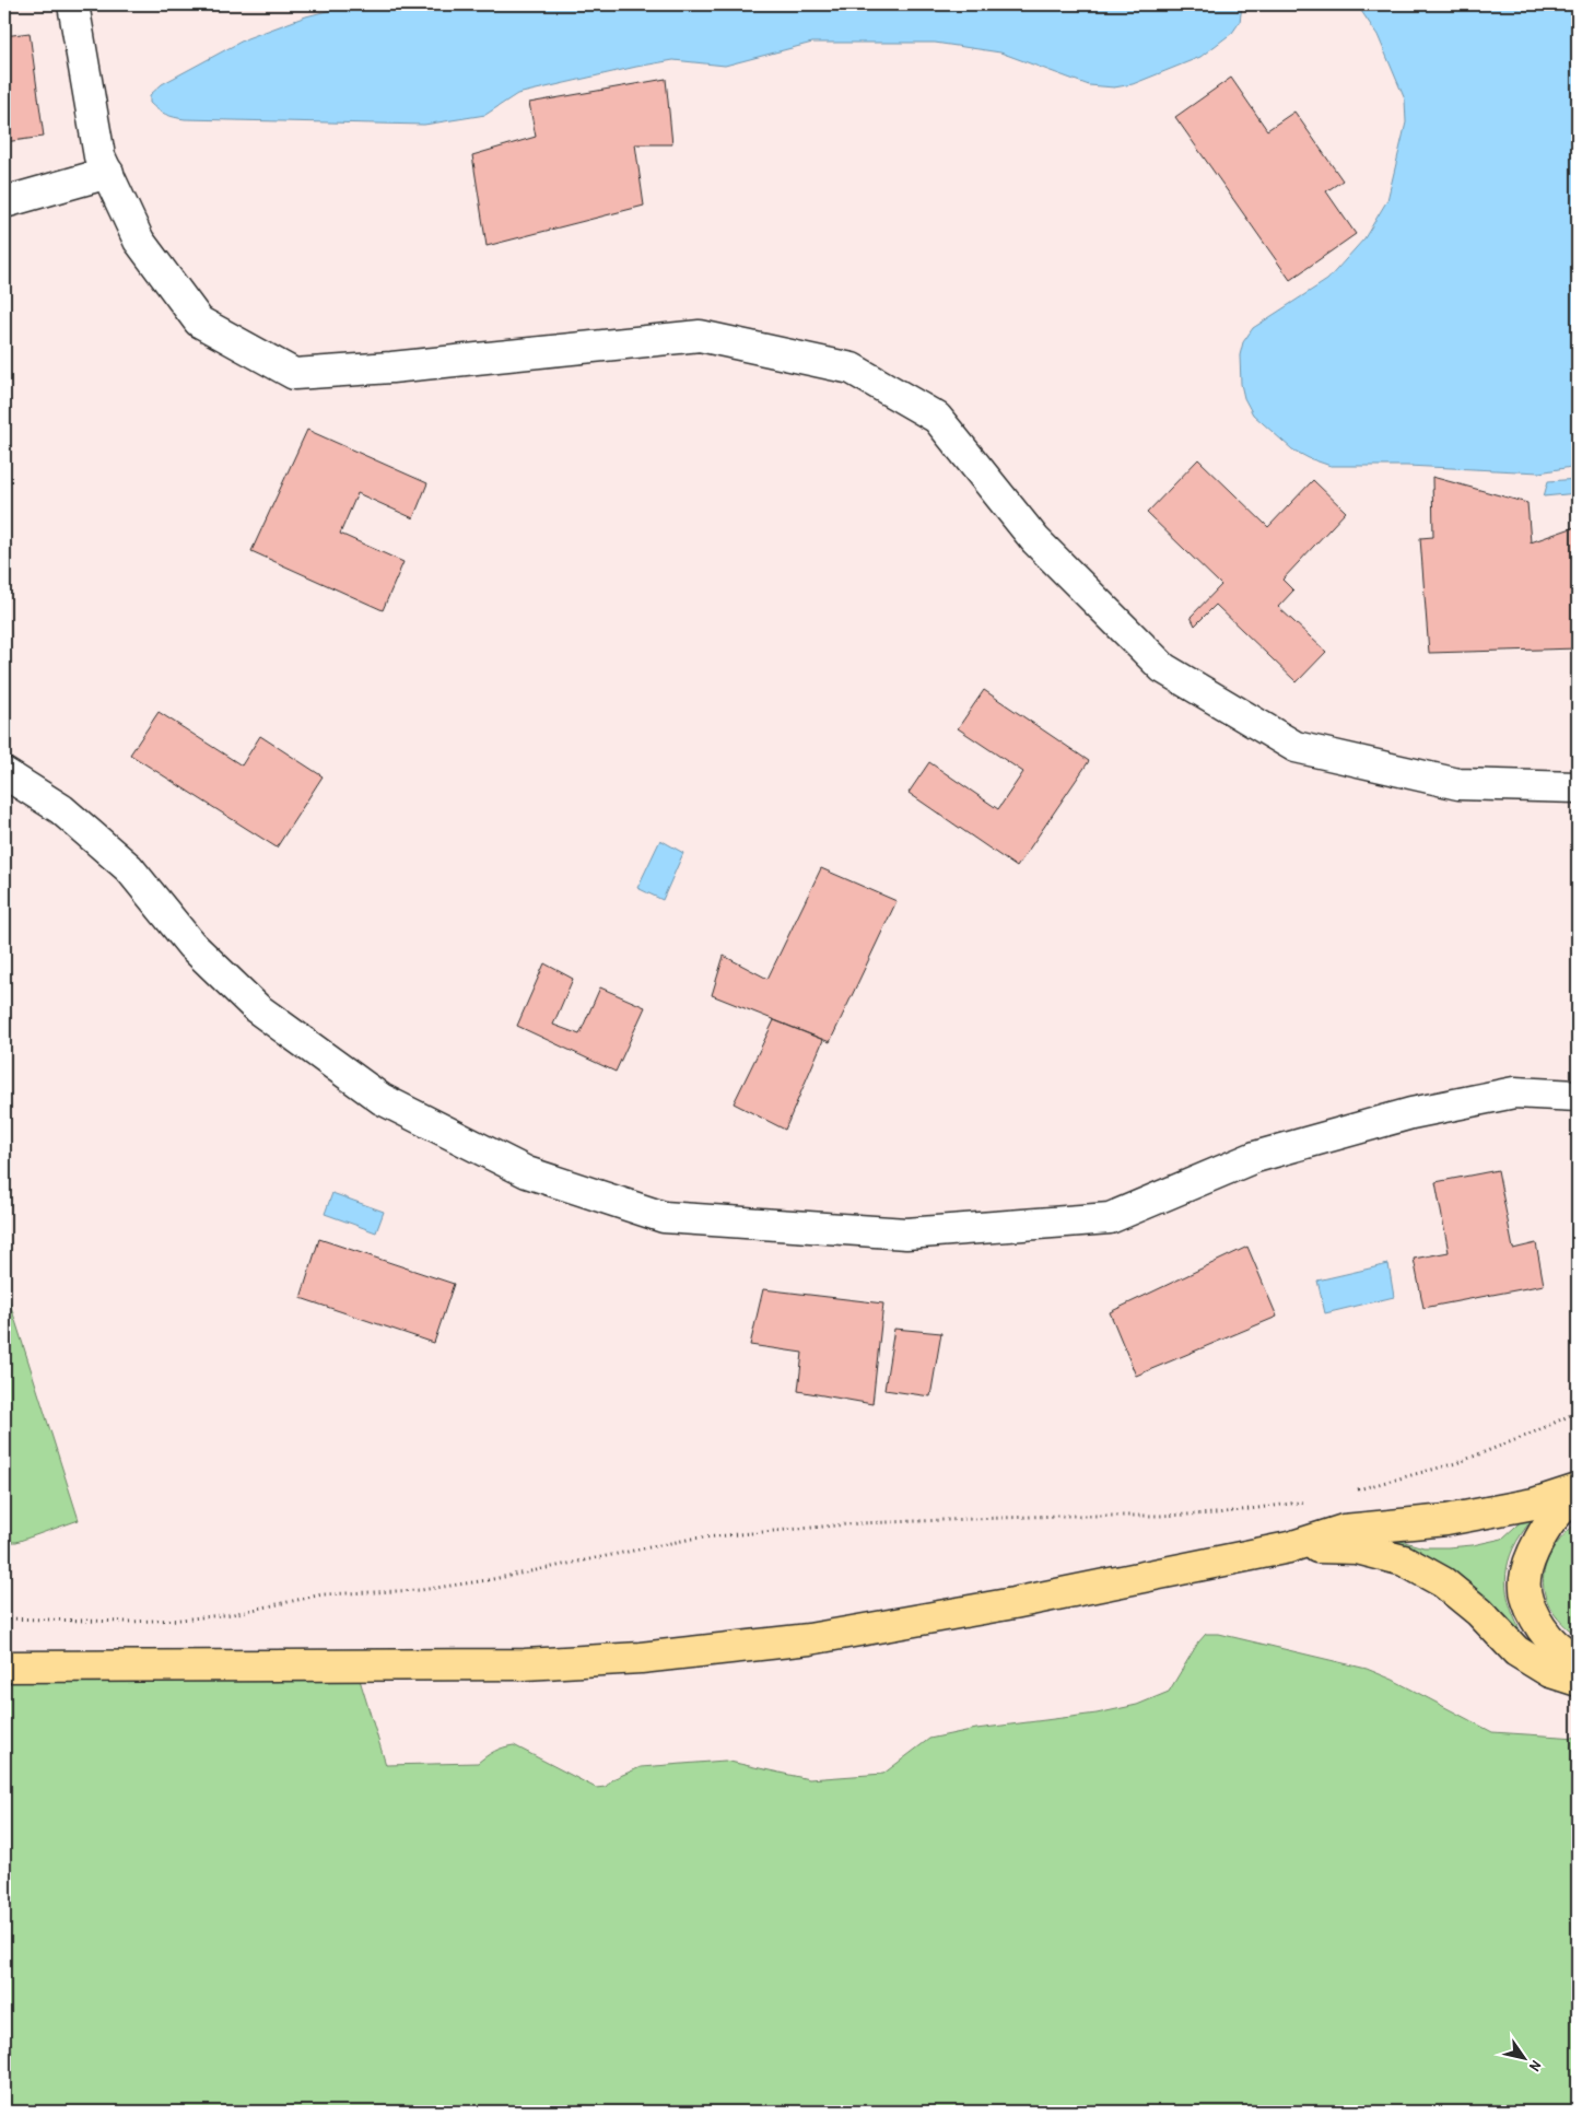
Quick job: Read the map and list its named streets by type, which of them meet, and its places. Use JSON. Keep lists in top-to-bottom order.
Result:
{
  "north": "bottom right"
}
